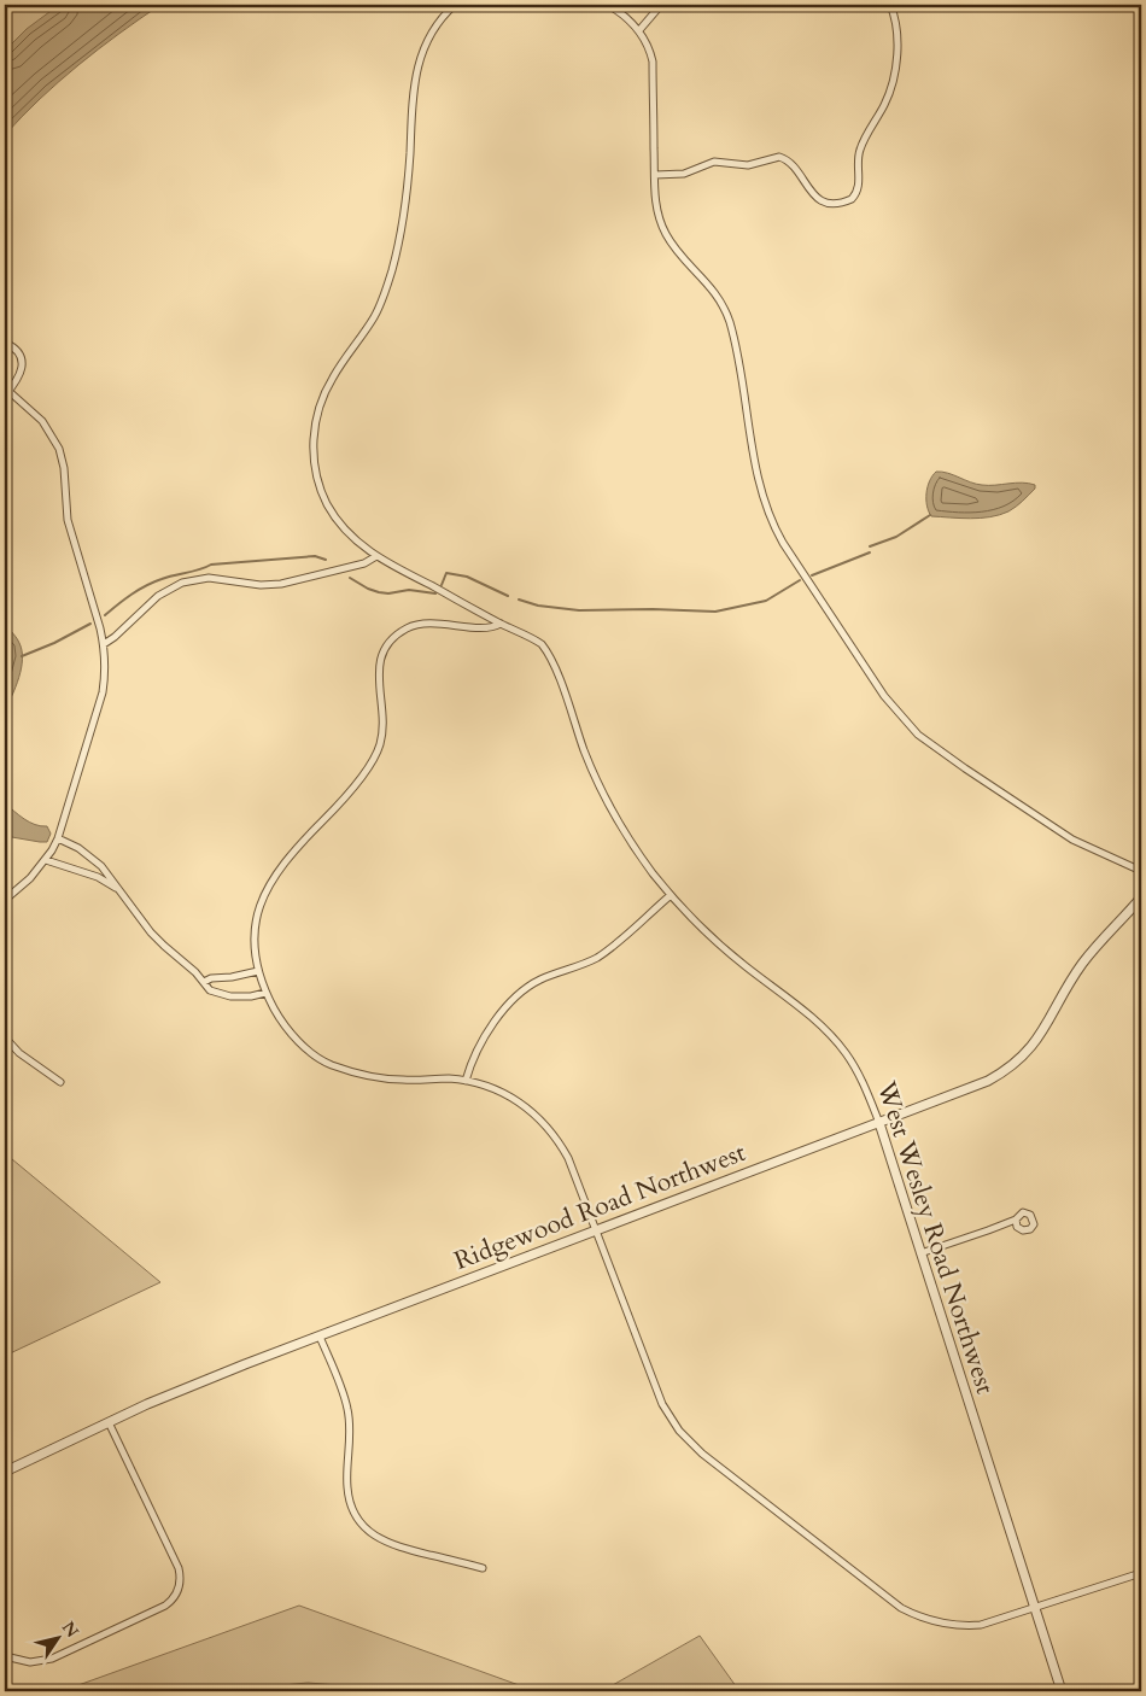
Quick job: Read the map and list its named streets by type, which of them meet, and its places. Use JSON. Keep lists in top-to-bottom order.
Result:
{
  "streets": {
    "street": ["Ridgewood Road Northwest", "West Wesley Road Northwest"]
  },
  "crossings": [
    ["Ridgewood Road Northwest", "West Wesley Road Northwest"]
  ],
  "north": "top right"
}
